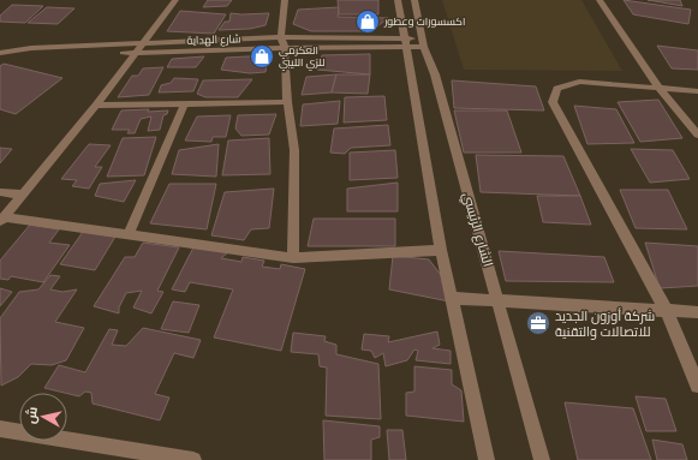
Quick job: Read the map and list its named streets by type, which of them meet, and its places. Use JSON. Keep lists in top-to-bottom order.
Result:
{
  "streets": {
    "street": ["شارع الهداية", "الشارع الرئيسي"]
  },
  "crossings": [
    ["شارع الهداية", "الشارع الرئيسي"]
  ],
  "places": {
    "shop": ["اكسسورات وعطور", "العكرمي للزي الليبي"],
    "office": ["شركة أوزون الجديد للاتصالات والتقنية"]
  },
  "north": "left"
}
